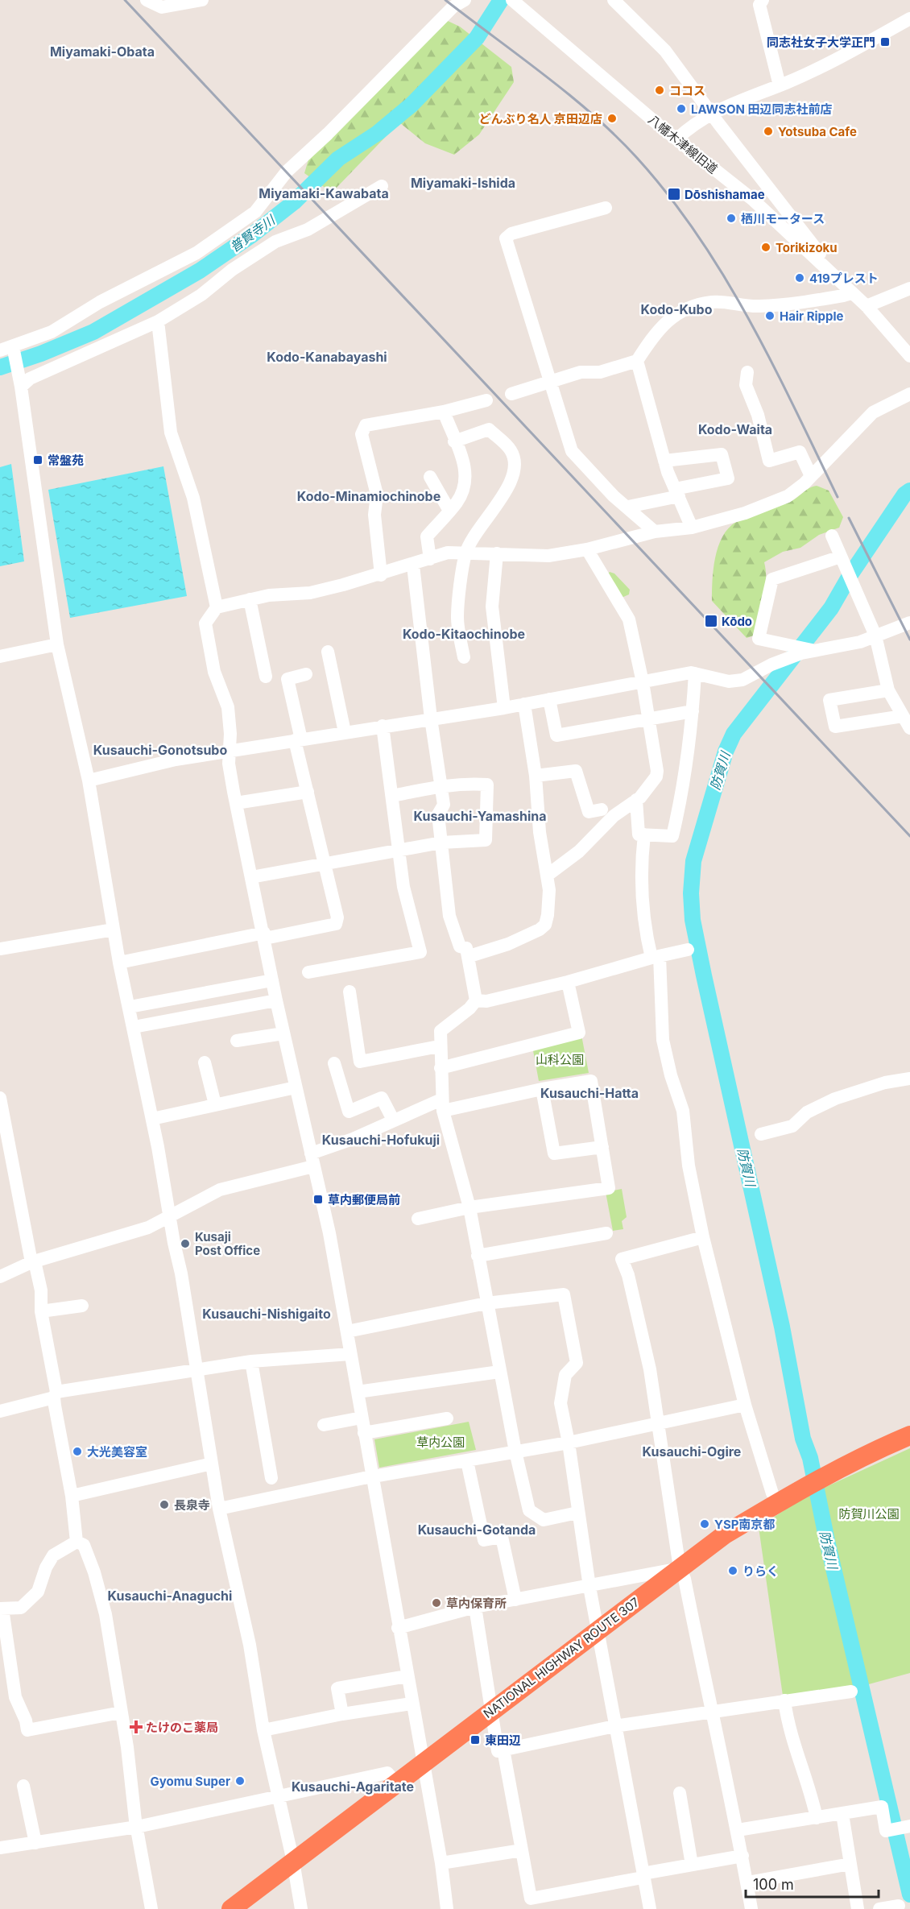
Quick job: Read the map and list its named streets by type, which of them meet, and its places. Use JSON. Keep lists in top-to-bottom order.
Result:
{
  "streets": {
    "highway": ["NATIONAL HIGHWAY ROUTE 307"],
    "street": ["八幡木津線旧道"]
  },
  "districts": [
    "Miyamaki-Obata",
    "Miyamaki-Ishida",
    "Miyamaki-Kawabata",
    "Kodo-Kubo",
    "Kodo-Kanabayashi",
    "Kodo-Waita",
    "Kodo-Minamiochinobe",
    "Kodo-Kitaochinobe",
    "Kusauchi-Gonotsubo",
    "Kusauchi-Yamashina",
    "Kusauchi-Hatta",
    "Kusauchi-Hofukuji",
    "Kusauchi-Nishigaito",
    "Kusauchi-Ogire",
    "Kusauchi-Gotanda",
    "Kusauchi-Anaguchi",
    "Kusauchi-Agaritate"
  ],
  "water": ["普賢寺川", "防賀川"],
  "parks": ["山科公園", "草内公園", "防賀川公園"],
  "places": {
    "transit": [
      "同志社女子大学正門",
      "Dōshishamae",
      "常盤苑",
      "Kōdo",
      "草内郵便局前",
      "東田辺"
    ],
    "other": [
      "ココス",
      "LAWSON 田辺同志社前店",
      "どんぶり名人 京田辺店",
      "Yotsuba Cafe",
      "栖川モータース",
      "Torikizoku",
      "419プレスト",
      "Hair Ripple",
      "Kusaji Post Office",
      "大光美容室",
      "長泉寺",
      "YSP南京都",
      "りらく",
      "草内保育所",
      "Gyomu Super"
    ],
    "health": ["たけのこ薬局"]
  },
  "scale_bar": "100 m"
}
